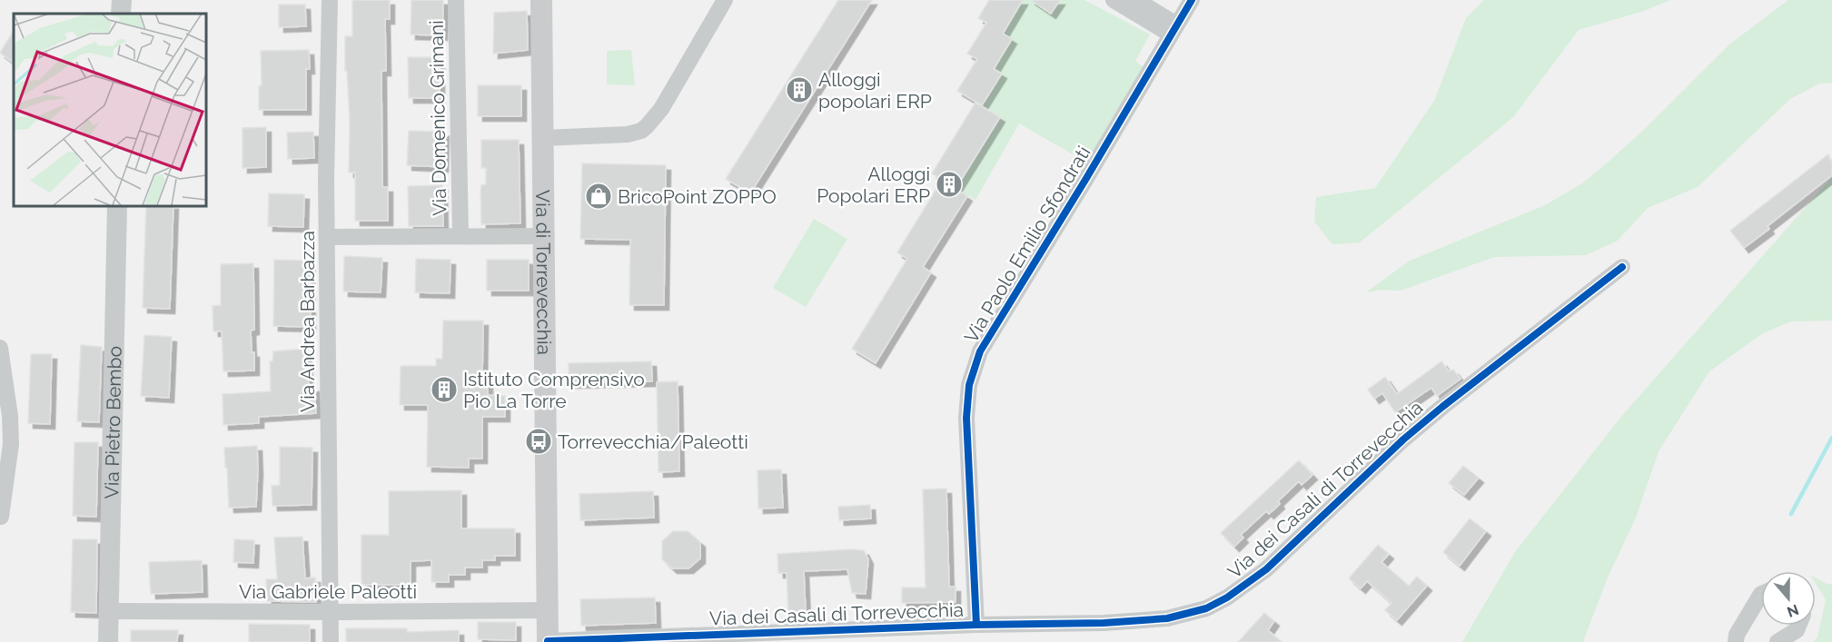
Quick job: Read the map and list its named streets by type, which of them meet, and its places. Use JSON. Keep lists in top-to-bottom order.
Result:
{
  "streets": {
    "main road": ["Via di Torrevecchia"],
    "street": [
      "Via Domenico Grimani",
      "Via Paolo Emilio Sfondrati",
      "Via Andrea Barbazza",
      "Via Pietro Bembo",
      "Via dei Casali di Torrevecchia",
      "Via Gabriele Paleotti"
    ]
  },
  "crossings": [
    ["Via Paolo Emilio Sfondrati", "Via dei Casali di Torrevecchia"],
    ["Via di Torrevecchia", "Via dei Casali di Torrevecchia"],
    ["Via di Torrevecchia", "Via Gabriele Paleotti"],
    ["Via Andrea Barbazza", "Via Gabriele Paleotti"],
    ["Via Pietro Bembo", "Via Gabriele Paleotti"]
  ],
  "places": {
    "building": ["Alloggi popolari ERP", "Alloggi Popolari ERP", "Istituto Comprensivo Pio La Torre"],
    "shop": ["BricoPoint ZOPPO"],
    "bus stop": ["Torrevecchia/Paleotti"]
  },
  "north": "bottom"
}
